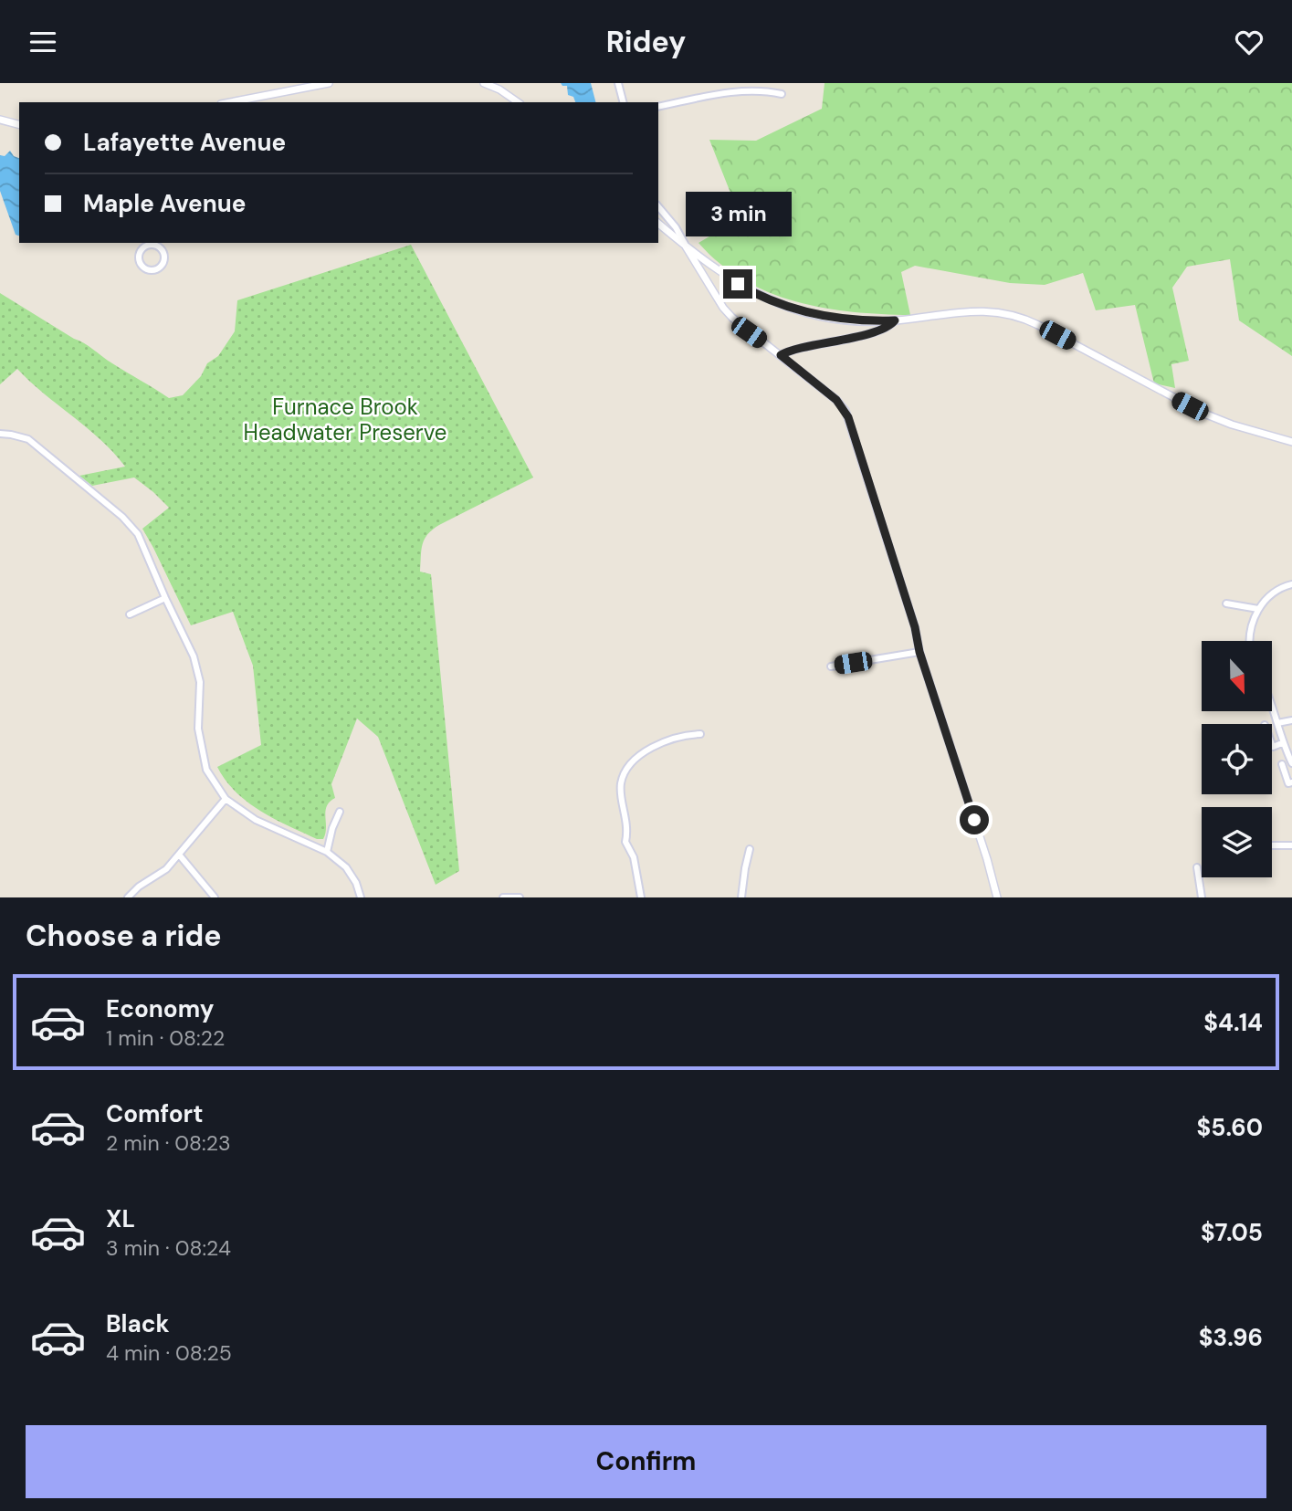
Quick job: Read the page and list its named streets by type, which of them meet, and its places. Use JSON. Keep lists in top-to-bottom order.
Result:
{
  "parks": ["Furnace Brook Headwater Preserve"],
  "north": "bottom",
  "page": {
    "header": "Ridey",
    "banner": ["Lafayette Avenue", "Maple Avenue"],
    "bubble": "3 min",
    "heading": "Choose a ride",
    "list": [
      {
        "name": "Economy",
        "note": "1 min · 08:22",
        "value": "$4.14"
      },
      {
        "name": "Comfort",
        "note": "2 min · 08:23",
        "value": "$5.60"
      },
      {
        "name": "XL",
        "note": "3 min · 08:24",
        "value": "$7.05"
      },
      {
        "name": "Black",
        "note": "4 min · 08:25",
        "value": "$3.96"
      }
    ],
    "buttons": "Confirm"
  }
}
